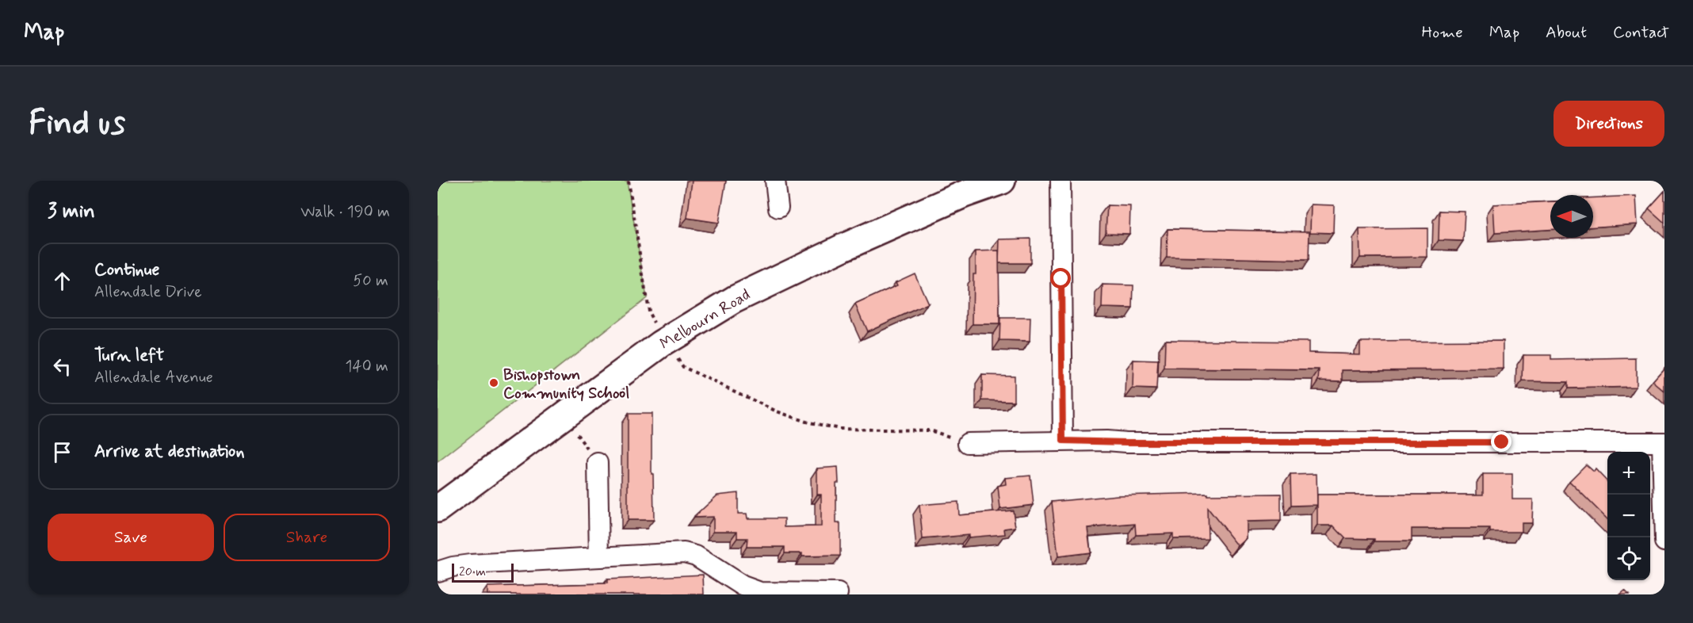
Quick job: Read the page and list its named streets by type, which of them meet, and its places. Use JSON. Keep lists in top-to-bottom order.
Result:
{
  "streets": {
    "street": ["Melbourn Road"]
  },
  "places": ["Bishopstown Community School"],
  "scale_bar": "20 m",
  "north": "left",
  "page": {
    "header": "Map",
    "nav": [
      "Home",
      "Map",
      "About",
      "Contact"
    ],
    "buttons": [
      "Directions",
      ["Save", "Share"]
    ],
    "title": "Find us",
    "heading": ["3 min", "Walk · 190 m"],
    "list": [
      ["Continue", "Allendale Drive", "50 m"],
      ["Turn left", "Allendale Avenue", "140 m"],
      "Arrive at destination"
    ],
    "map_buttons": ["+", "−"],
    "scale": "20 m"
  }
}
